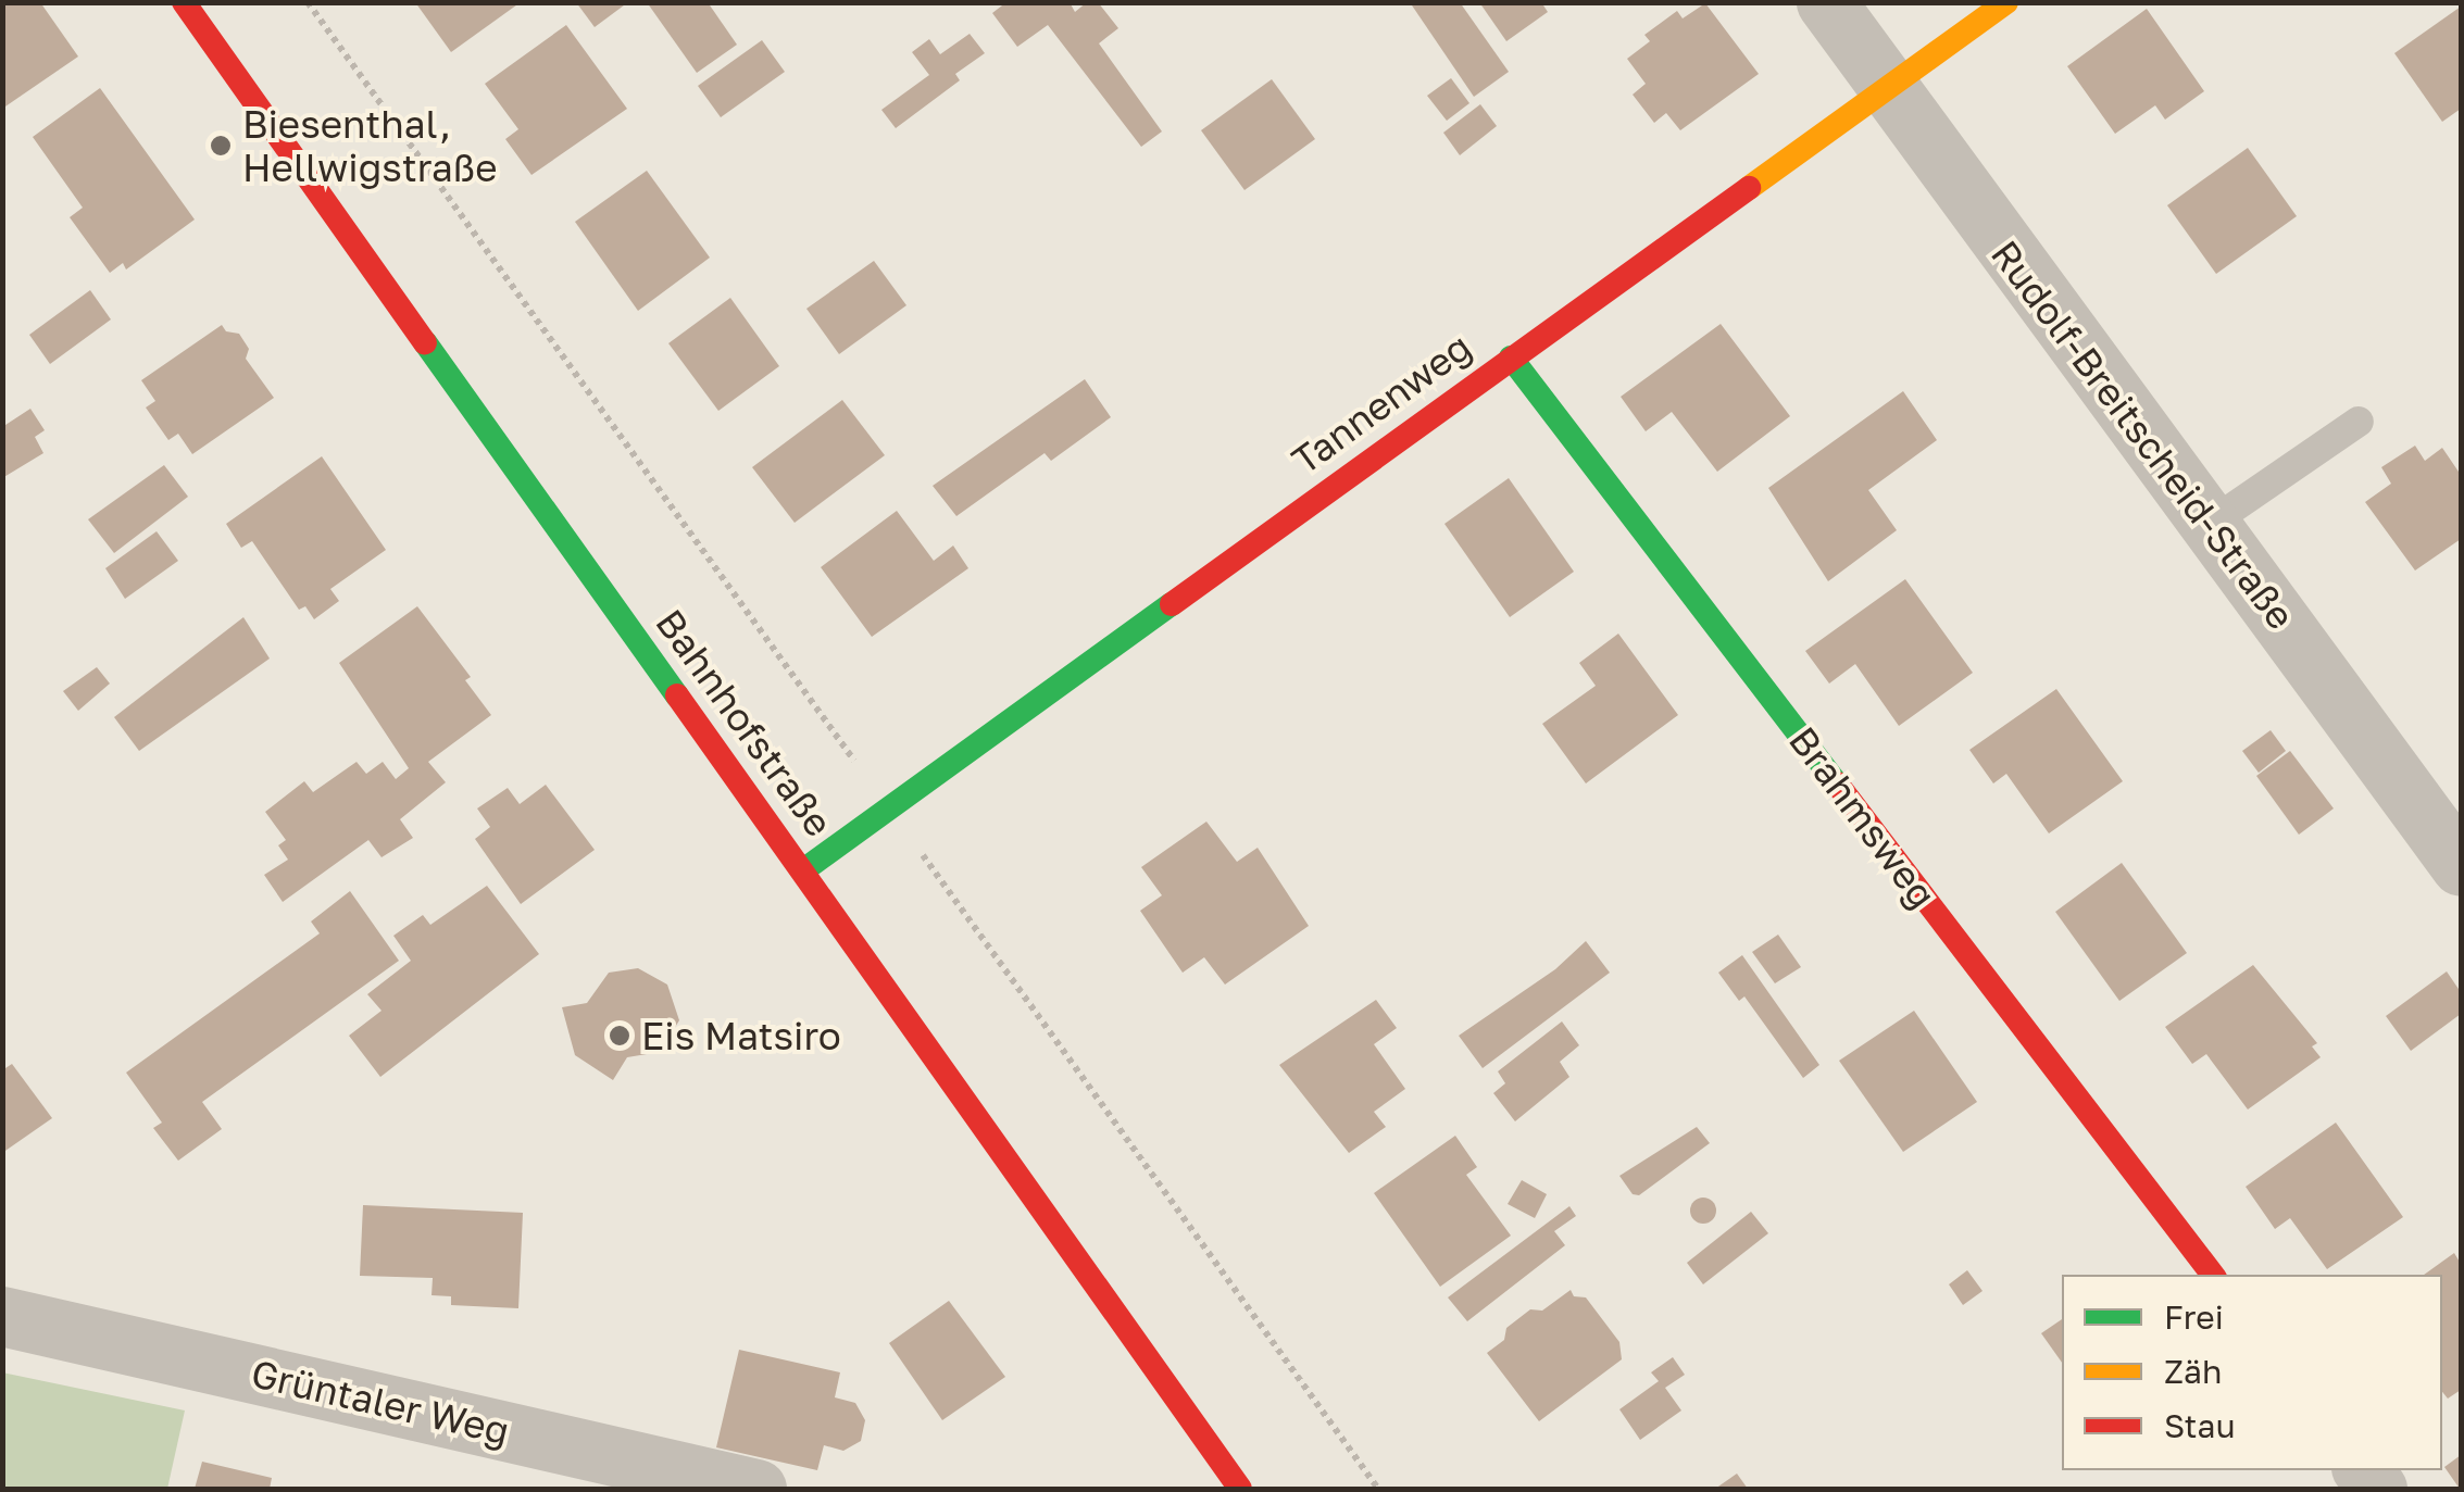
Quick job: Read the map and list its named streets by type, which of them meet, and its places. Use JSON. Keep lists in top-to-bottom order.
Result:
{
  "streets": {
    "street": [
      "Tannenweg",
      "Rudolf-Breitscheid-Straße",
      "Bahnhofstraße",
      "Brahmsweg",
      "Grüntaler Weg"
    ]
  },
  "crossings": [
    ["Tannenweg", "Rudolf-Breitscheid-Straße"],
    ["Tannenweg", "Bahnhofstraße"],
    ["Tannenweg", "Brahmsweg"]
  ],
  "places": ["Biesenthal, Hellwigstraße", "Eis Matsiro"],
  "legend": ["Frei", "Zäh", "Stau"]
}
